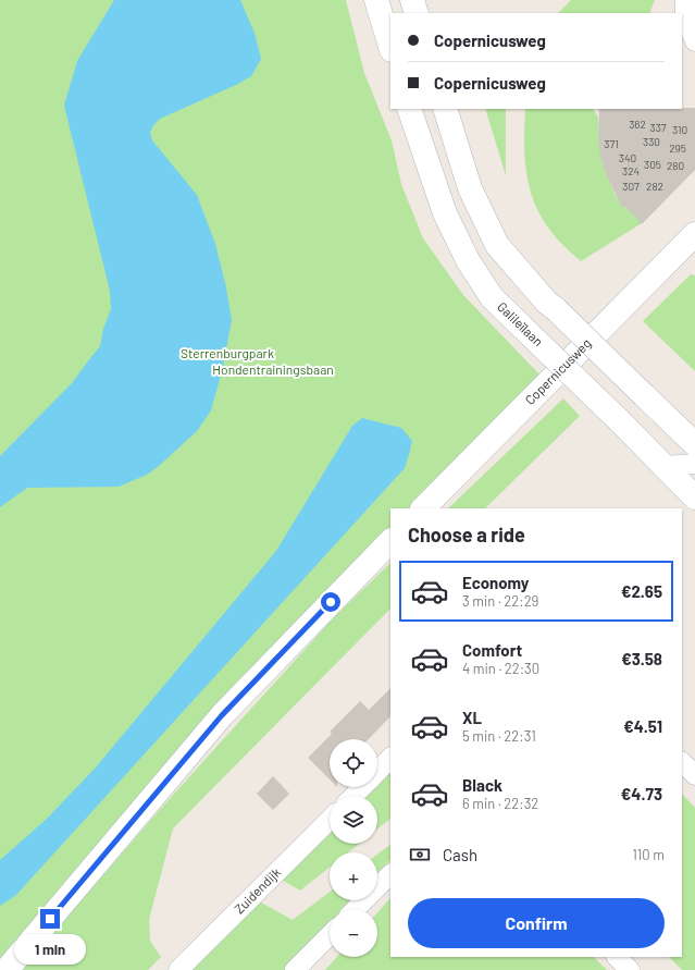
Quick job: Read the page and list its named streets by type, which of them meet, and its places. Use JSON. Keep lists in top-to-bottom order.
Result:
{
  "streets": {
    "street": ["Galileïlaan", "Copernicusweg", "Zuidendijk"]
  },
  "parks": ["Sterrenburgpark", "Hondentrainingsbaan"],
  "house_numbers": [
    "362",
    "337",
    "310",
    "330",
    "371",
    "295",
    "340",
    "305",
    "280",
    "324",
    "307",
    "282"
  ],
  "page": {
    "banner": ["Copernicusweg", "Copernicusweg"],
    "heading": "Choose a ride",
    "list": [
      {
        "name": "Economy",
        "note": "3 min · 22:29",
        "value": "€2.65"
      },
      {
        "name": "Comfort",
        "note": "4 min · 22:30",
        "value": "€3.58"
      },
      {
        "name": "XL",
        "note": "5 min · 22:31",
        "value": "€4.51"
      },
      {
        "name": "Black",
        "note": "6 min · 22:32",
        "value": "€4.73"
      }
    ],
    "map_buttons": ["+", "−"],
    "pay": ["Cash", "110 m"],
    "buttons": "Confirm",
    "bubble": "1 min"
  }
}
